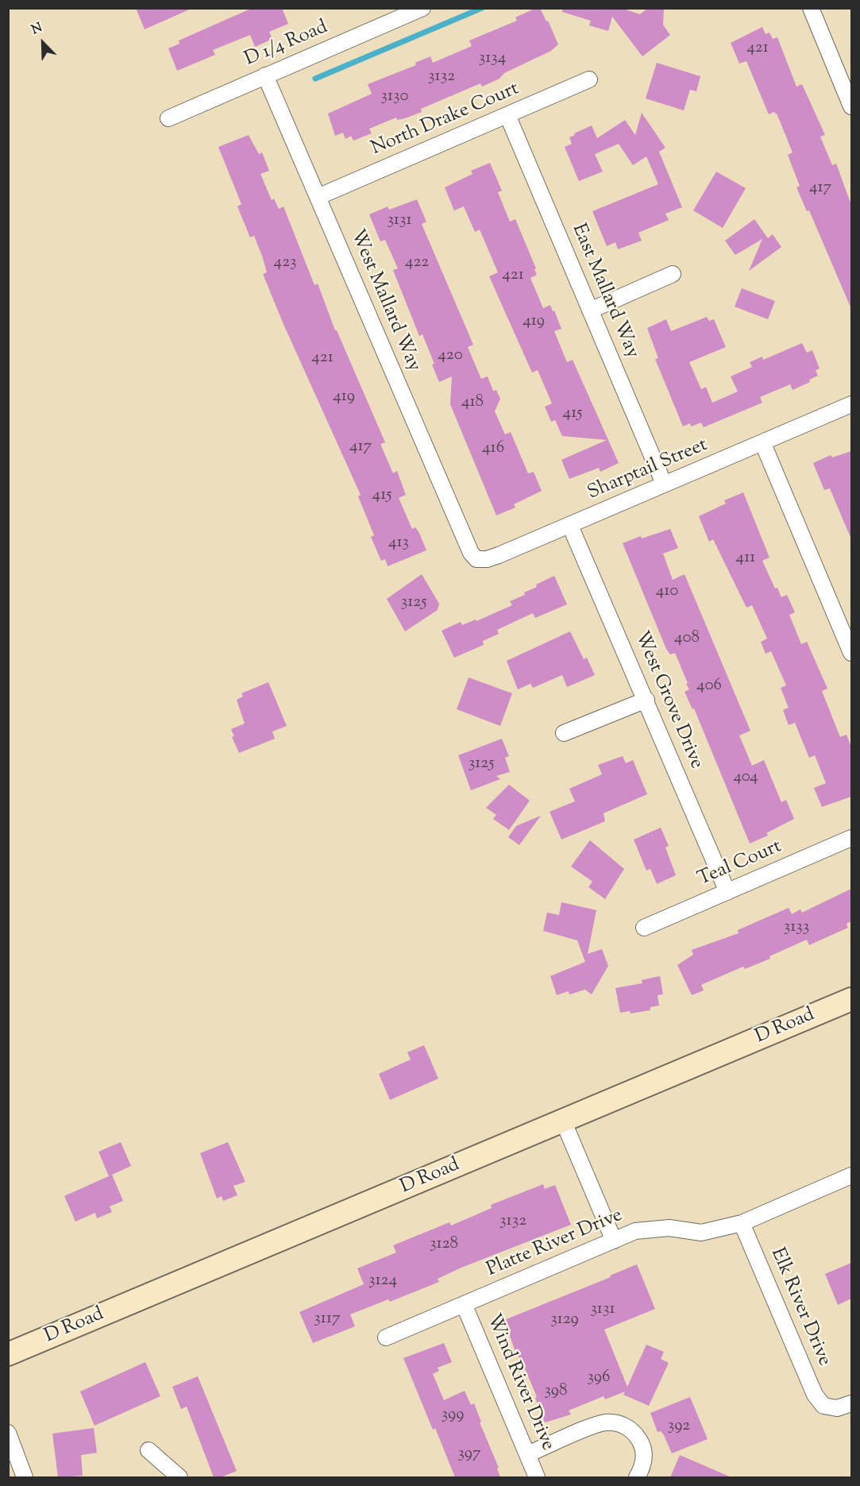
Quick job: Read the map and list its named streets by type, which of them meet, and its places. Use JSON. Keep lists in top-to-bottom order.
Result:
{
  "streets": {
    "street": [
      "D 1/4 Road",
      "North Drake Court",
      "East Mallard Way",
      "West Mallard Way",
      "Sharptail Street",
      "West Grove Drive",
      "Teal Court",
      "D Road",
      "Platte River Drive",
      "Elk River Drive",
      "Wind River Drive"
    ]
  },
  "crossings": [
    ["D 1/4 Road", "West Mallard Way"],
    ["North Drake Court", "East Mallard Way"],
    ["North Drake Court", "West Mallard Way"],
    ["East Mallard Way", "Sharptail Street"],
    ["West Mallard Way", "Sharptail Street"],
    ["Sharptail Street", "West Grove Drive"],
    ["West Grove Drive", "Teal Court"],
    ["Platte River Drive", "Elk River Drive"],
    ["Platte River Drive", "Wind River Drive"]
  ],
  "house_numbers": [
    "421",
    "3134",
    "3132",
    "3130",
    "417",
    "3131",
    "423",
    "422",
    "421",
    "419",
    "420",
    "421",
    "419",
    "418",
    "415",
    "417",
    "416",
    "415",
    "413",
    "411",
    "410",
    "3125",
    "408",
    "406",
    "3125",
    "404",
    "3133",
    "3132",
    "3128",
    "3124",
    "3131",
    "3117",
    "3129",
    "396",
    "398",
    "399",
    "392",
    "397"
  ],
  "north": "top left"
}
